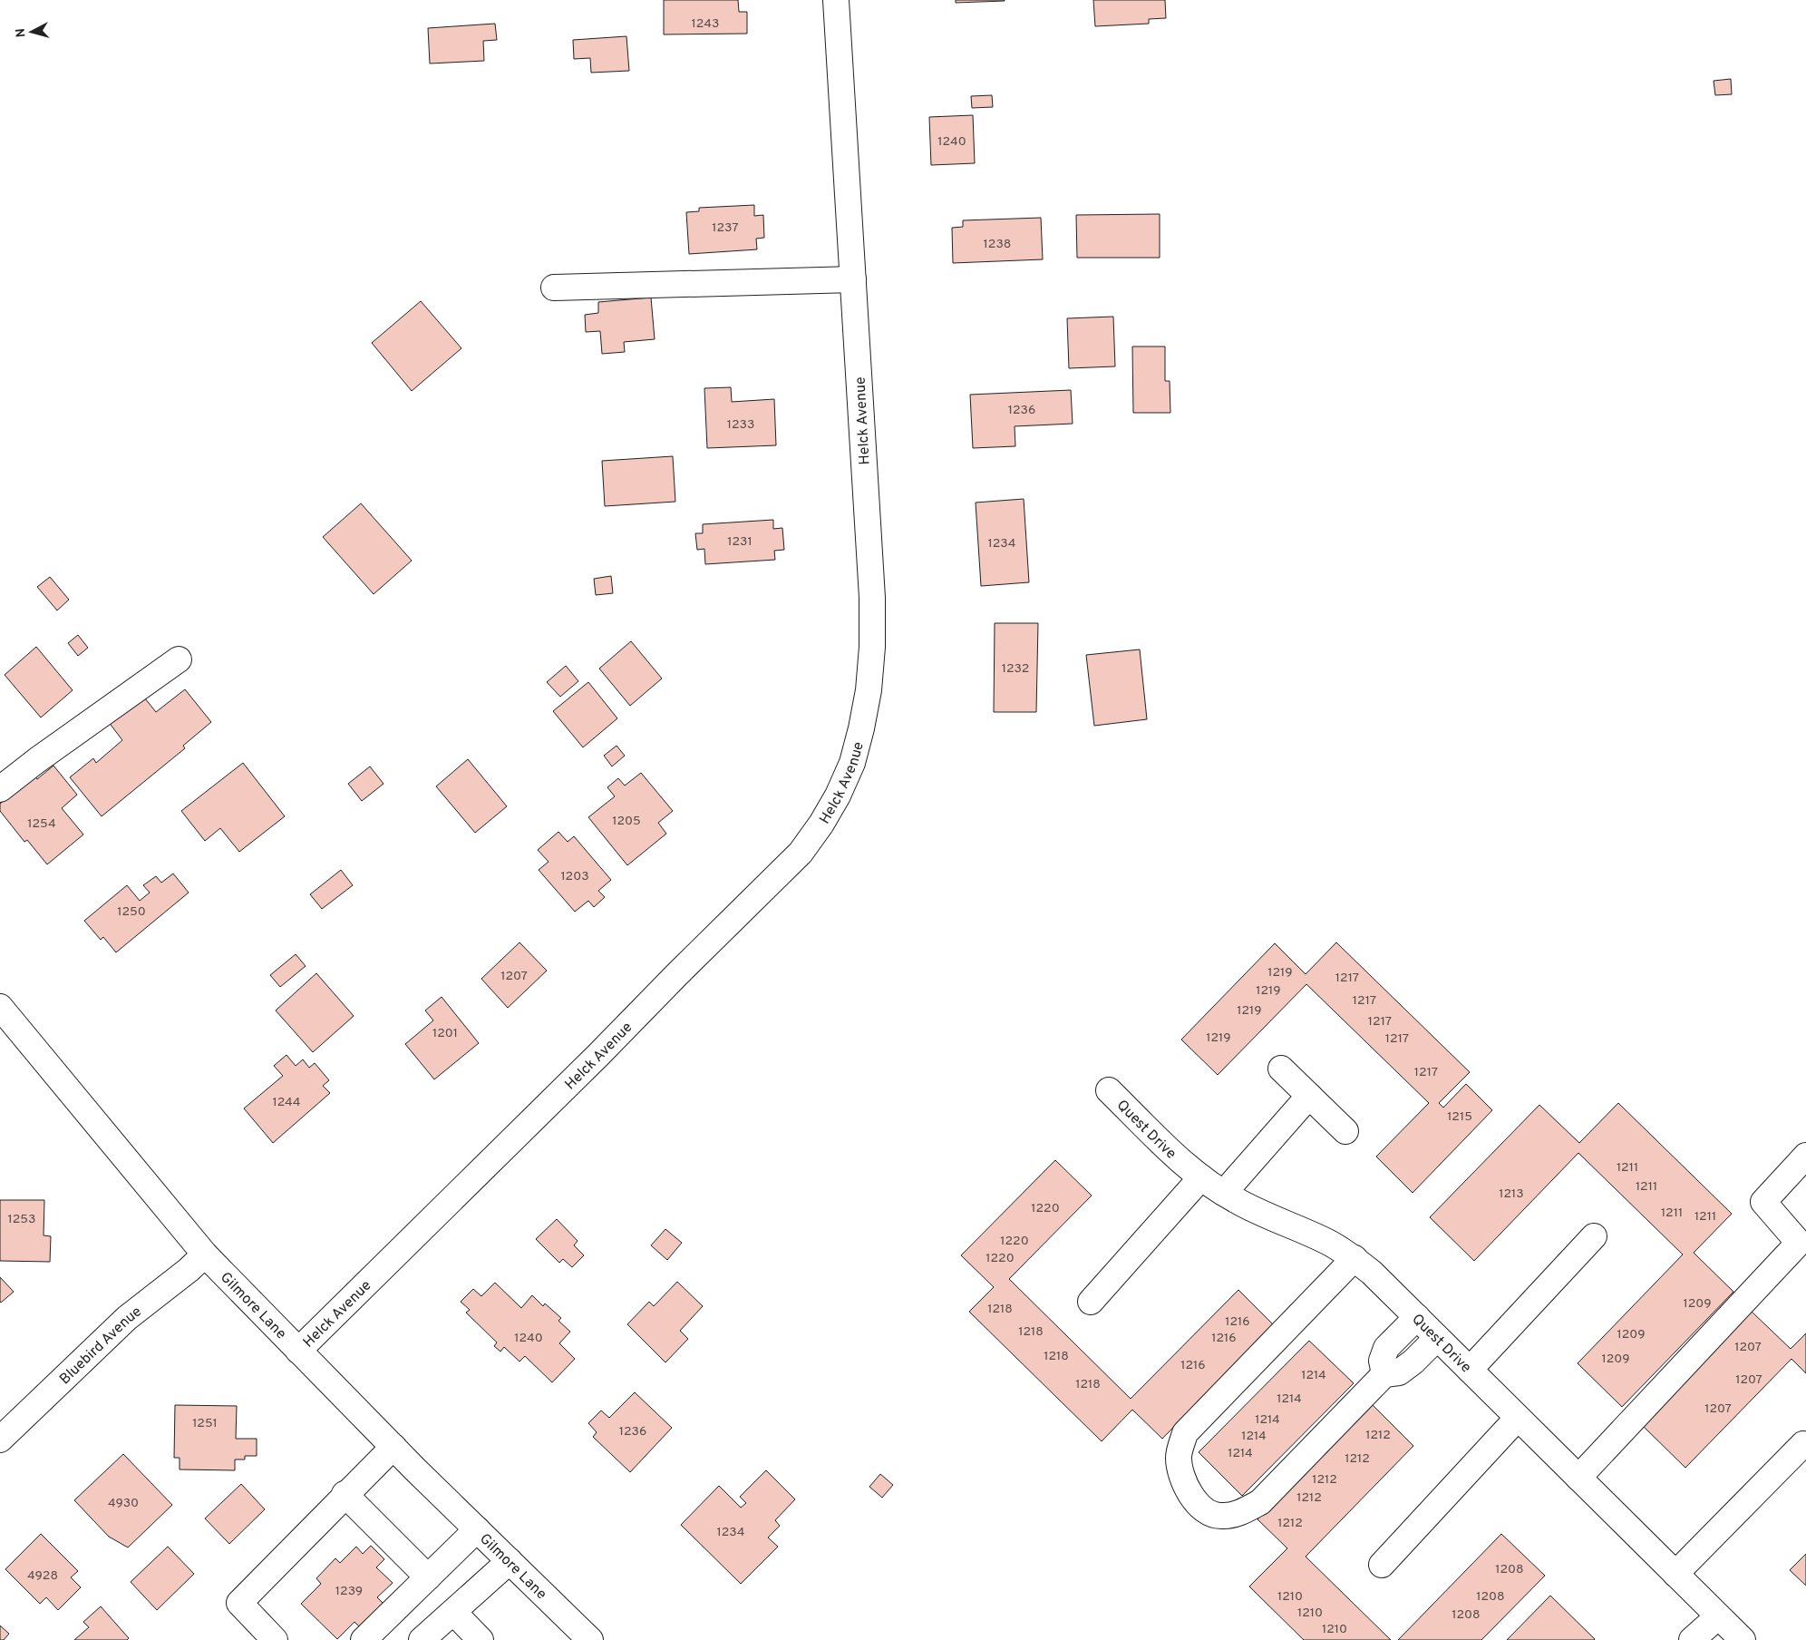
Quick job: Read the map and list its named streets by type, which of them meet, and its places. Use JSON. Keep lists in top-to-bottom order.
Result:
{
  "streets": {
    "street": [
      "Helck Avenue",
      "Quest Drive",
      "Gilmore Lane",
      "Bluebird Avenue"
    ]
  },
  "crossings": [
    ["Helck Avenue", "Gilmore Lane"],
    ["Gilmore Lane", "Bluebird Avenue"]
  ],
  "house_numbers": [
    "1243",
    "1240",
    "1237",
    "1238",
    "1236",
    "1233",
    "1231",
    "1234",
    "1232",
    "1205",
    "1254",
    "1203",
    "1250",
    "1219",
    "1207",
    "1217",
    "1219",
    "1217",
    "1219",
    "1217",
    "1201",
    "1219",
    "1217",
    "1217",
    "1244",
    "1215",
    "1211",
    "1211",
    "1213",
    "1220",
    "1211",
    "1211",
    "1253",
    "1220",
    "1220",
    "1209",
    "1218",
    "1216",
    "1218",
    "1209",
    "1240",
    "1216",
    "1207",
    "1218",
    "1209",
    "1216",
    "1214",
    "1207",
    "1218",
    "1214",
    "1207",
    "1214",
    "1251",
    "1236",
    "1212",
    "1214",
    "1214",
    "1212",
    "1212",
    "1212",
    "4930",
    "1212",
    "1234",
    "1208",
    "4928",
    "1239",
    "1210",
    "1208",
    "1210",
    "1208",
    "1210"
  ],
  "north": "left"
}
